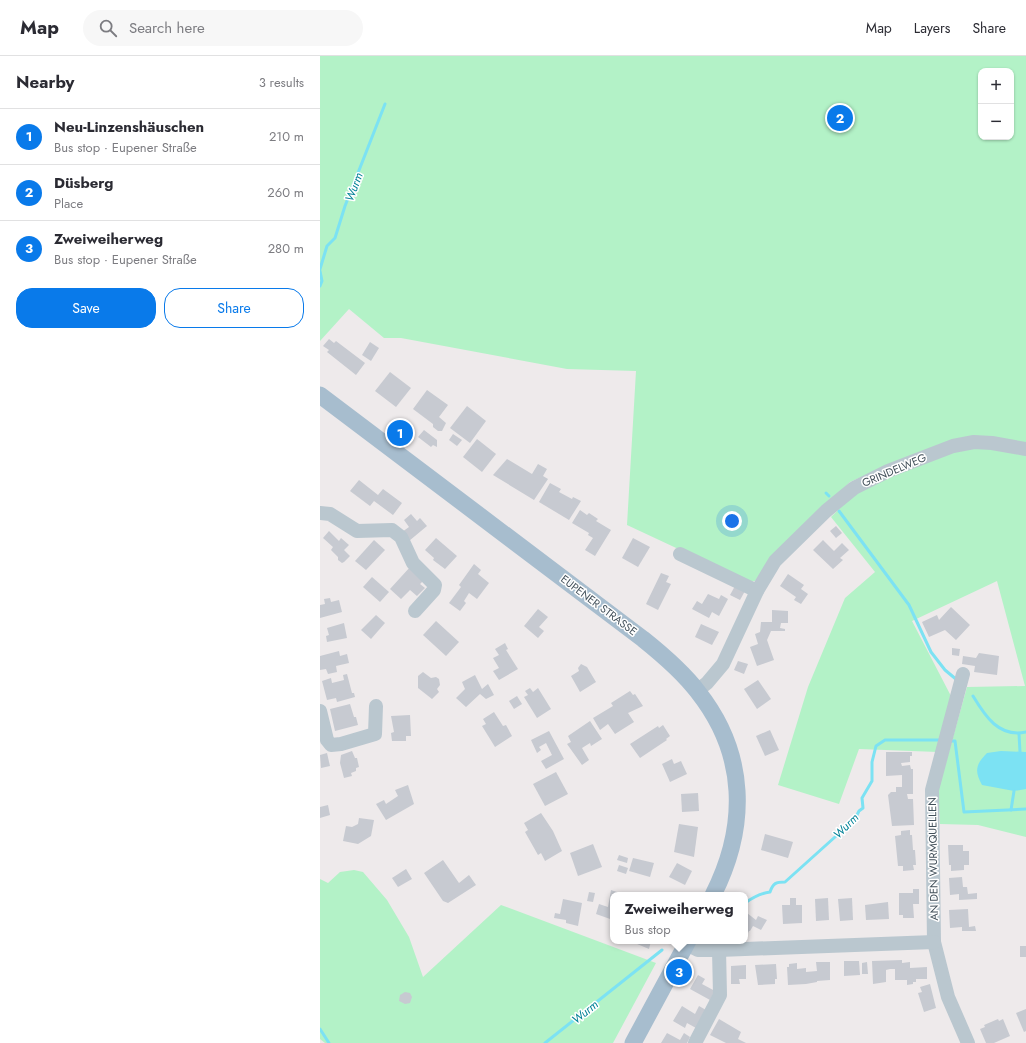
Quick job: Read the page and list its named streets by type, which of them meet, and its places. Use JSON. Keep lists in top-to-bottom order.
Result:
{
  "streets": {
    "main road": ["EUPENER STRASSE"],
    "street": ["GRINDELWEG", "AN DEN WURMQUELLEN"]
  },
  "crossings": [
    ["GRINDELWEG", "EUPENER STRASSE"]
  ],
  "water": ["Wurm"],
  "page": {
    "header": "Map",
    "search": "Search here",
    "nav": ["Map", "Layers", "Share"],
    "heading": ["Nearby", "3 results"],
    "map_buttons": ["+", "−"],
    "pins": ["2", "1", "3"],
    "list": [
      {
        "mark": "1",
        "name": "Neu-Linzenshäuschen",
        "note": "Bus stop · Eupener Straße",
        "value": "210 m"
      },
      {
        "mark": "2",
        "name": "Düsberg",
        "note": "Place",
        "value": "260 m"
      },
      {
        "mark": "3",
        "name": "Zweiweiherweg",
        "note": "Bus stop · Eupener Straße",
        "value": "280 m"
      }
    ],
    "buttons": ["Save", "Share"],
    "popup": ["Zweiweiherweg", "Bus stop"]
  }
}
